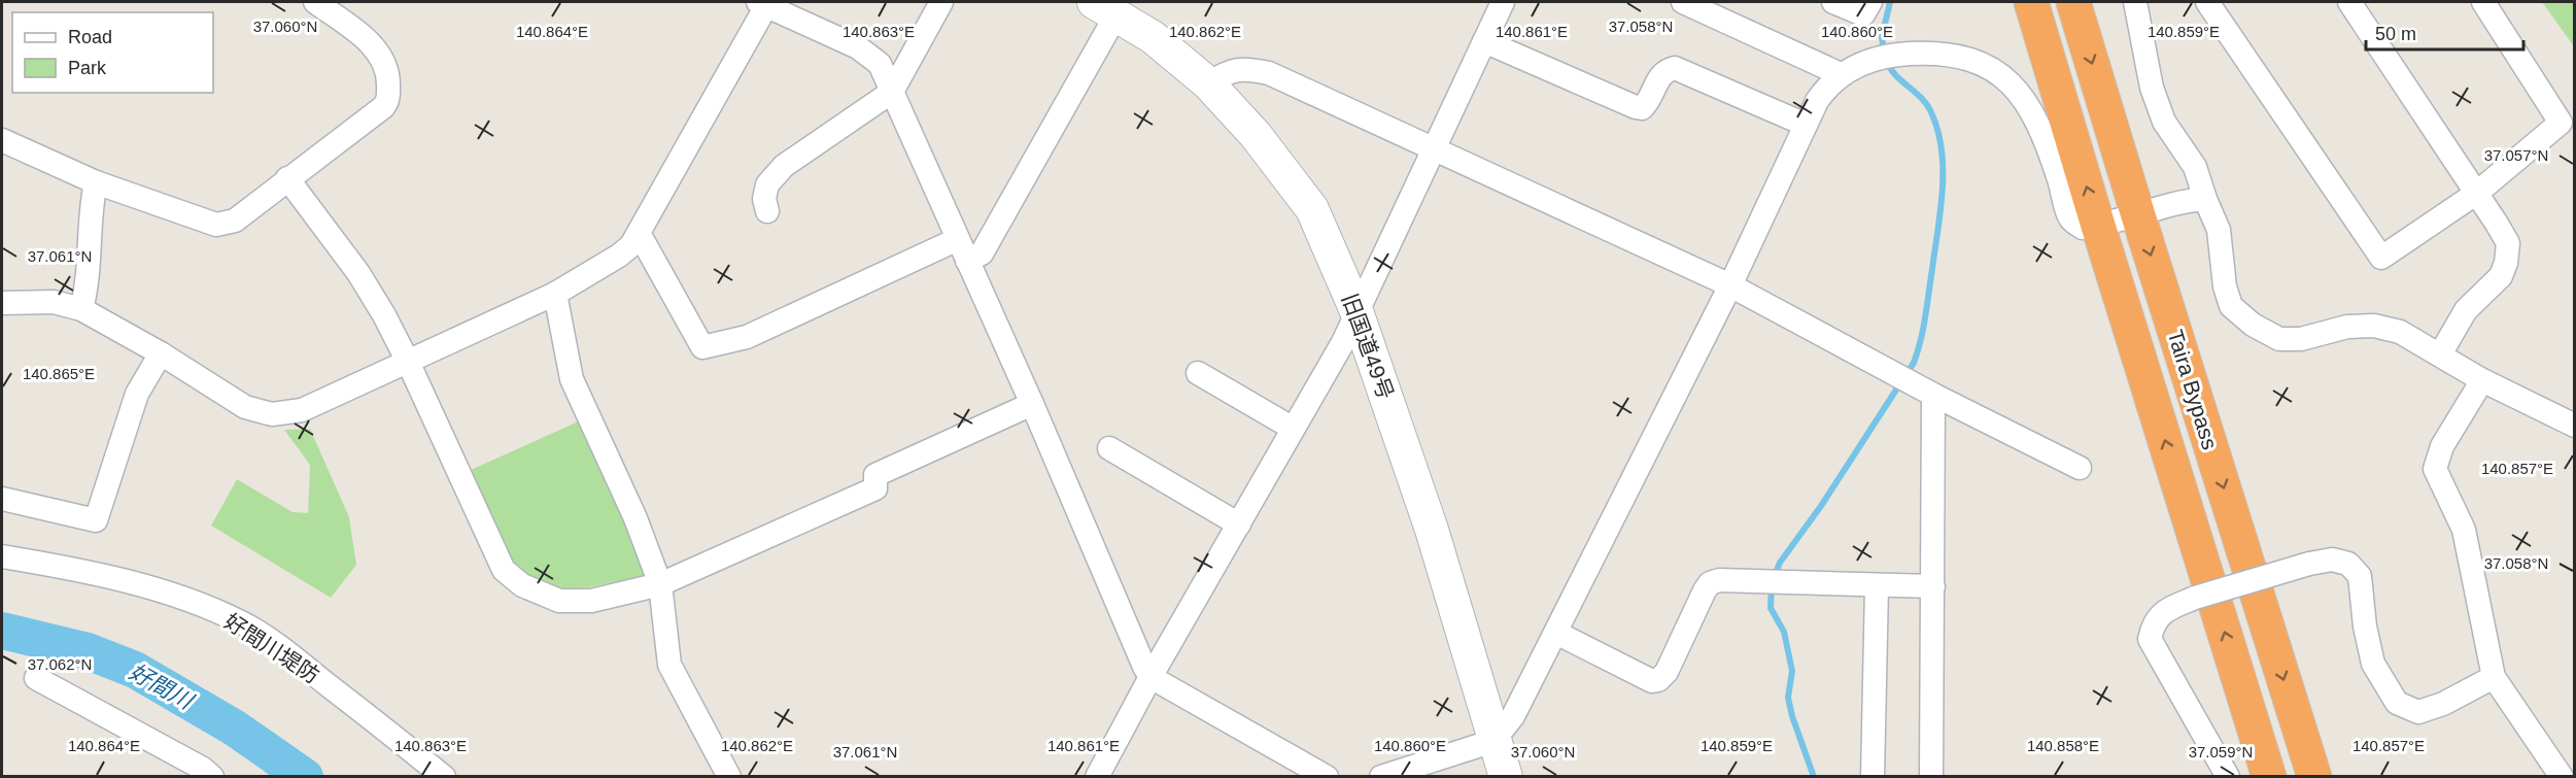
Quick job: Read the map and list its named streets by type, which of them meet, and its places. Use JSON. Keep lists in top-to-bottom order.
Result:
{
  "streets": {
    "highway": ["Taira Bypass"],
    "street": ["旧国道49号", "好間川堤防"]
  },
  "water": ["好間川"],
  "legend": ["Road", "Park"],
  "scale_bar": "50 m",
  "coordinates": [
    "37.060°N",
    "37.058°N",
    "140.864°E",
    "140.863°E",
    "140.862°E",
    "140.861°E",
    "140.860°E",
    "140.859°E",
    "37.057°N",
    "37.061°N",
    "140.865°E",
    "140.857°E",
    "37.062°N",
    "140.858°E",
    "37.059°N"
  ]
}
